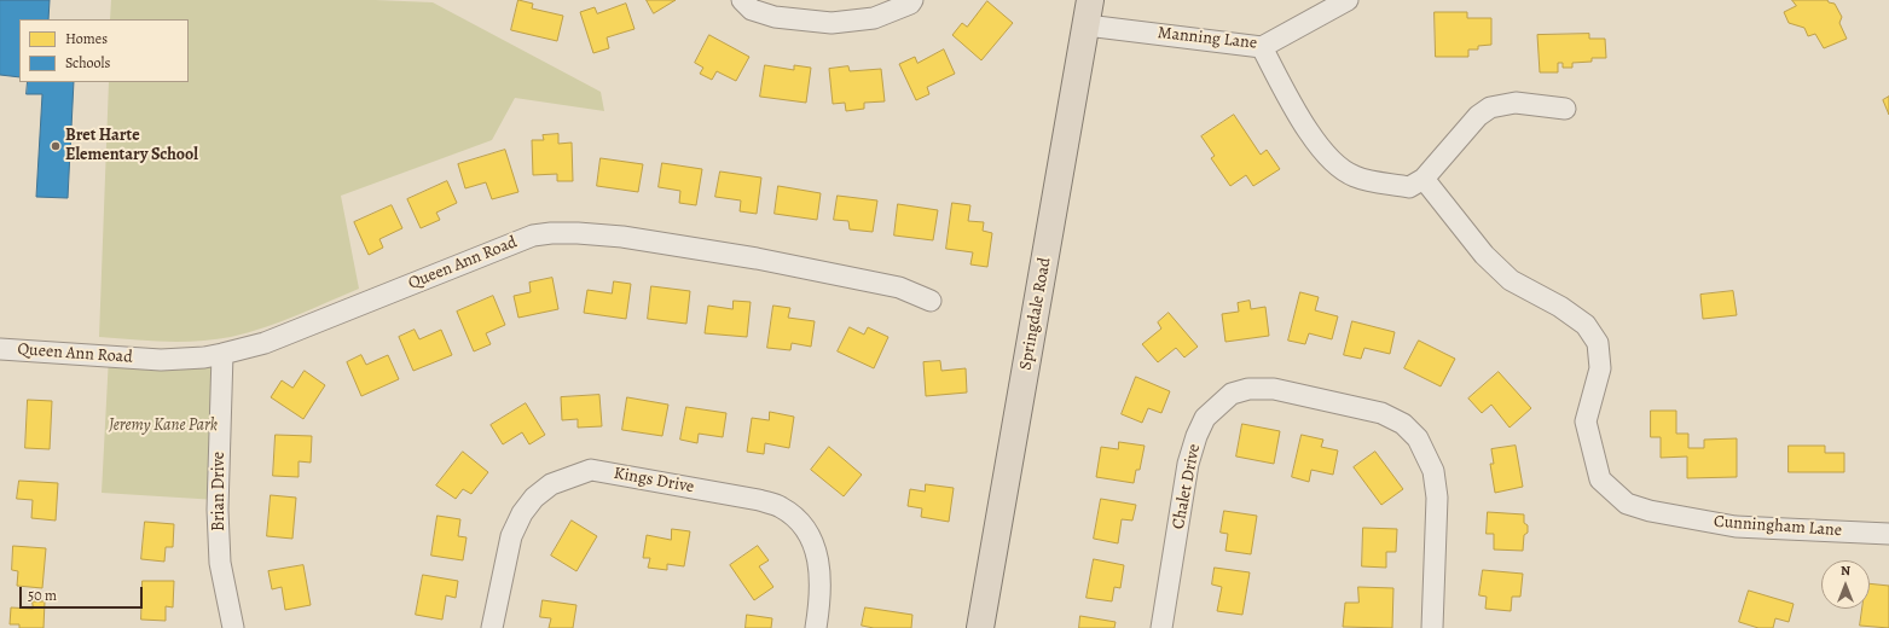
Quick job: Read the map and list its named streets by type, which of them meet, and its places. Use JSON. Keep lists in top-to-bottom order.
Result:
{
  "streets": {
    "main road": ["Springdale Road"],
    "street": [
      "Manning Lane",
      "Queen Ann Road",
      "Kings Drive",
      "Chalet Drive",
      "Brian Drive",
      "Cunningham Lane"
    ]
  },
  "crossings": [
    ["Manning Lane", "Springdale Road"],
    ["Queen Ann Road", "Brian Drive"]
  ],
  "parks": ["Jeremy Kane Park"],
  "places": ["Bret Harte Elementary School"],
  "legend": ["Homes", "Schools"],
  "scale_bar": "50 m",
  "north": "top"
}
